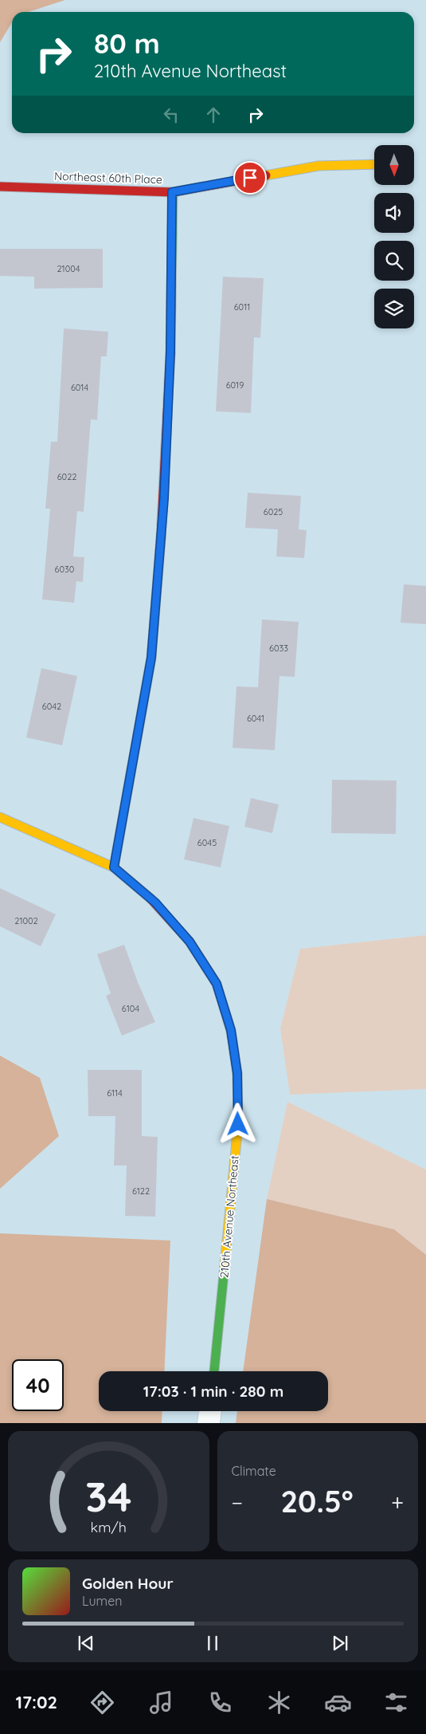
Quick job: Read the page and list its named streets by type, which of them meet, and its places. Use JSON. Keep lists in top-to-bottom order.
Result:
{
  "streets": {
    "street": ["Northeast 60th Place", "210th Avenue Northeast"]
  },
  "house_numbers": [
    "21004",
    "6011",
    "6019",
    "6014",
    "6022",
    "6025",
    "6030",
    "6033",
    "6042",
    "6041",
    "6045",
    "21002",
    "6104",
    "6114",
    "6122"
  ],
  "north": "bottom",
  "page": {
    "turn": ["80 m", "210th Avenue Northeast"],
    "limit": "40",
    "trip": "17:03 · 1 min · 280 m",
    "tile": "Climate",
    "heat": ["−", "20.5°", "+"],
    "song": ["Golden Hour", "Lumen"],
    "tabs": "17:02",
    "gauge": ["34", "km/h"]
  }
}
